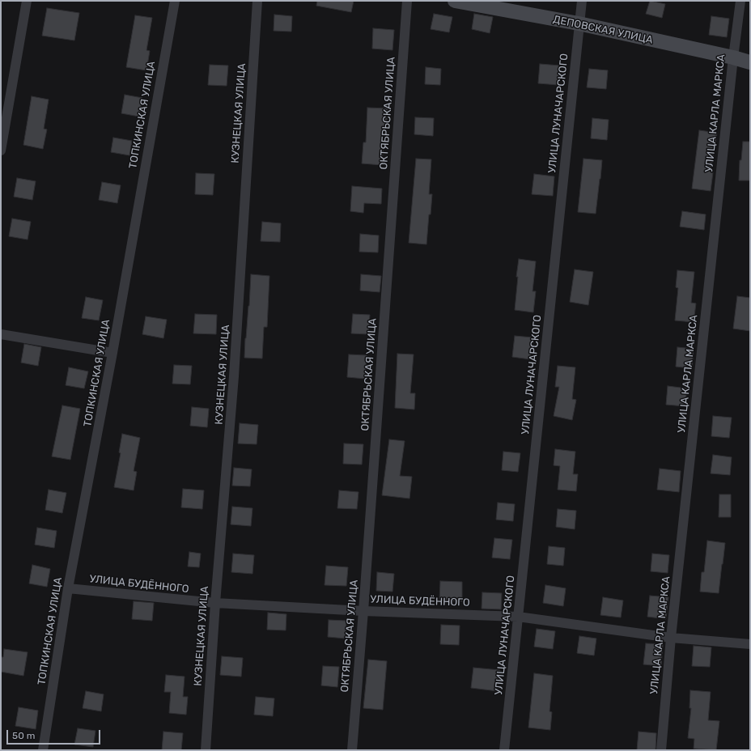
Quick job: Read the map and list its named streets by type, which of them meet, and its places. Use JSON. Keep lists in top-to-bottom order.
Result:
{
  "streets": {
    "street": [
      "ДЕПОВСКАЯ УЛИЦА",
      "КУЗНЕЦКАЯ УЛИЦА",
      "ОКТЯБРЬСКАЯ УЛИЦА",
      "УЛИЦА ЛУНАЧАРСКОГО",
      "УЛИЦА КАРЛА МАРКСА",
      "ТОПКИНСКАЯ УЛИЦА",
      "УЛИЦА БУДЁННОГО"
    ]
  },
  "crossings": [
    ["ДЕПОВСКАЯ УЛИЦА", "УЛИЦА ЛУНАЧАРСКОГО"],
    ["ДЕПОВСКАЯ УЛИЦА", "УЛИЦА КАРЛА МАРКСА"],
    ["КУЗНЕЦКАЯ УЛИЦА", "УЛИЦА БУДЁННОГО"],
    ["ОКТЯБРЬСКАЯ УЛИЦА", "УЛИЦА БУДЁННОГО"],
    ["УЛИЦА ЛУНАЧАРСКОГО", "УЛИЦА БУДЁННОГО"],
    ["УЛИЦА КАРЛА МАРКСА", "УЛИЦА БУДЁННОГО"],
    ["ТОПКИНСКАЯ УЛИЦА", "УЛИЦА БУДЁННОГО"]
  ],
  "scale_bar": "50 m"
}
